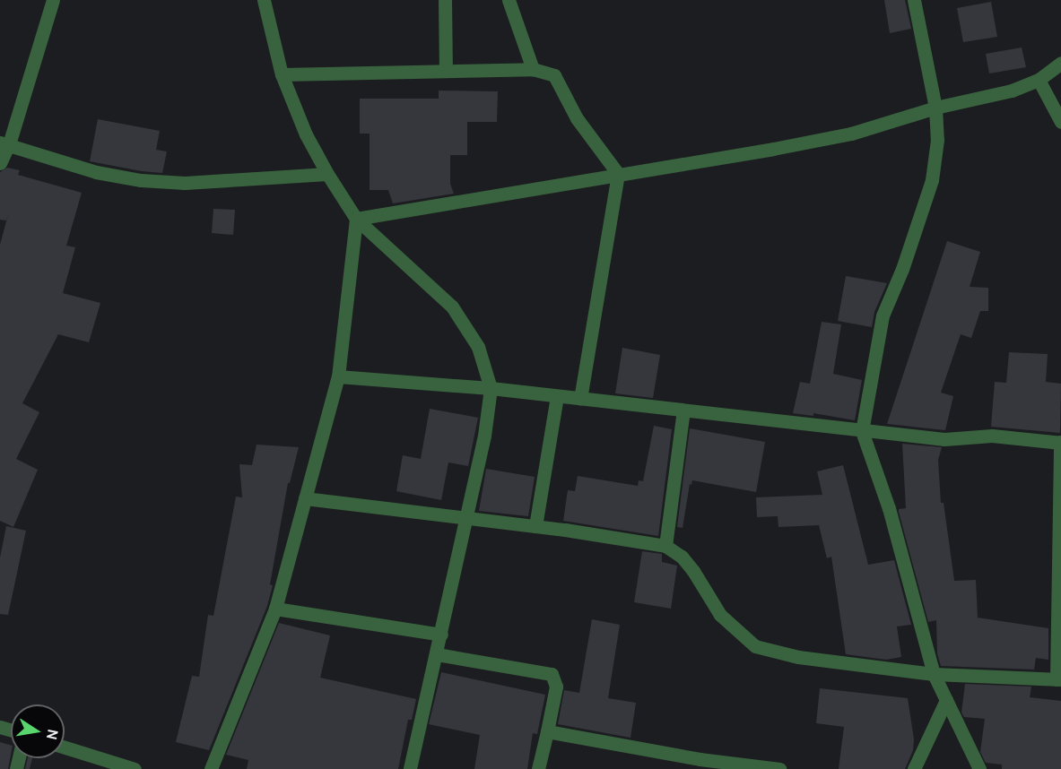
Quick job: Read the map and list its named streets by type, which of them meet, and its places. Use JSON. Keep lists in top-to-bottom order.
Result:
{
  "north": "right"
}
